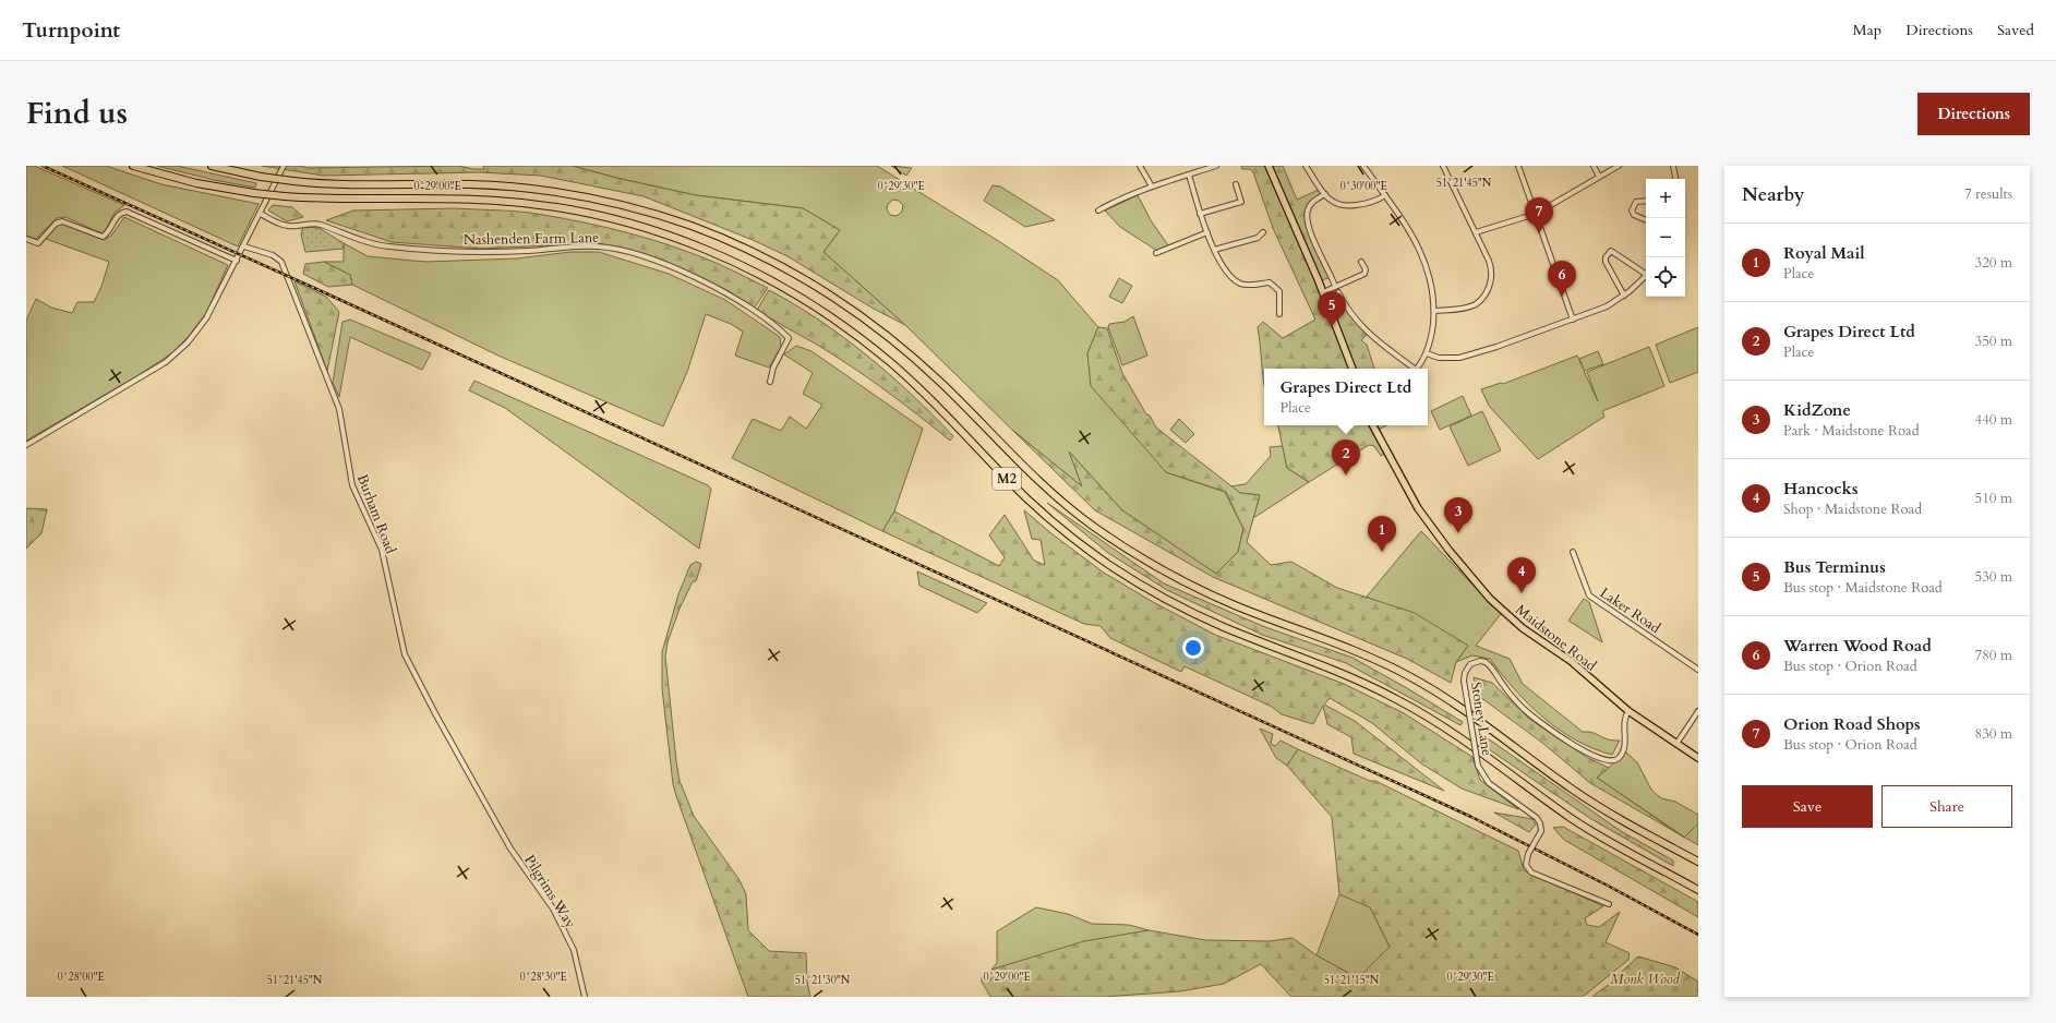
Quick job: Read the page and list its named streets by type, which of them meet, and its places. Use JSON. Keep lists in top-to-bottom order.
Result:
{
  "streets": {
    "highway": ["M2"],
    "main road": ["Maidstone Road"],
    "street": [
      "Nashenden Farm Lane",
      "Burham Road",
      "Laker Road",
      "Stoney Lane",
      "Pilgrims Way"
    ]
  },
  "crossings": [
    ["Burham Road", "Pilgrims Way"],
    ["Maidstone Road", "Stoney Lane"]
  ],
  "parks": ["Monk Wood"],
  "page": {
    "header": "Turnpoint",
    "nav": ["Map", "Directions", "Saved"],
    "title": "Find us",
    "buttons": [
      "Directions",
      ["Save", "Share"]
    ],
    "heading": ["Nearby", "7 results"],
    "map_buttons": ["+", "−"],
    "pins": [
      "7",
      "6",
      "5",
      "2",
      "3",
      "1",
      "4"
    ],
    "list": [
      {
        "mark": "1",
        "name": "Royal Mail",
        "note": "Place",
        "value": "320 m"
      },
      {
        "mark": "2",
        "name": "Grapes Direct Ltd",
        "note": "Place",
        "value": "350 m"
      },
      {
        "mark": "3",
        "name": "KidZone",
        "note": "Park · Maidstone Road",
        "value": "440 m"
      },
      {
        "mark": "4",
        "name": "Hancocks",
        "note": "Shop · Maidstone Road",
        "value": "510 m"
      },
      {
        "mark": "5",
        "name": "Bus Terminus",
        "note": "Bus stop · Maidstone Road",
        "value": "530 m"
      },
      {
        "mark": "6",
        "name": "Warren Wood Road",
        "note": "Bus stop · Orion Road",
        "value": "780 m"
      },
      {
        "mark": "7",
        "name": "Orion Road Shops",
        "note": "Bus stop · Orion Road",
        "value": "830 m"
      }
    ],
    "popup": ["Grapes Direct Ltd", "Place"]
  },
  "coordinates": [
    "51°21'45\"N",
    "0°29'00\"E",
    "0°29'30\"E",
    "0°30'00\"E",
    "0°28'00\"E",
    "0°28'30\"E",
    "51°21'30\"N",
    "51°21'15\"N"
  ]
}
